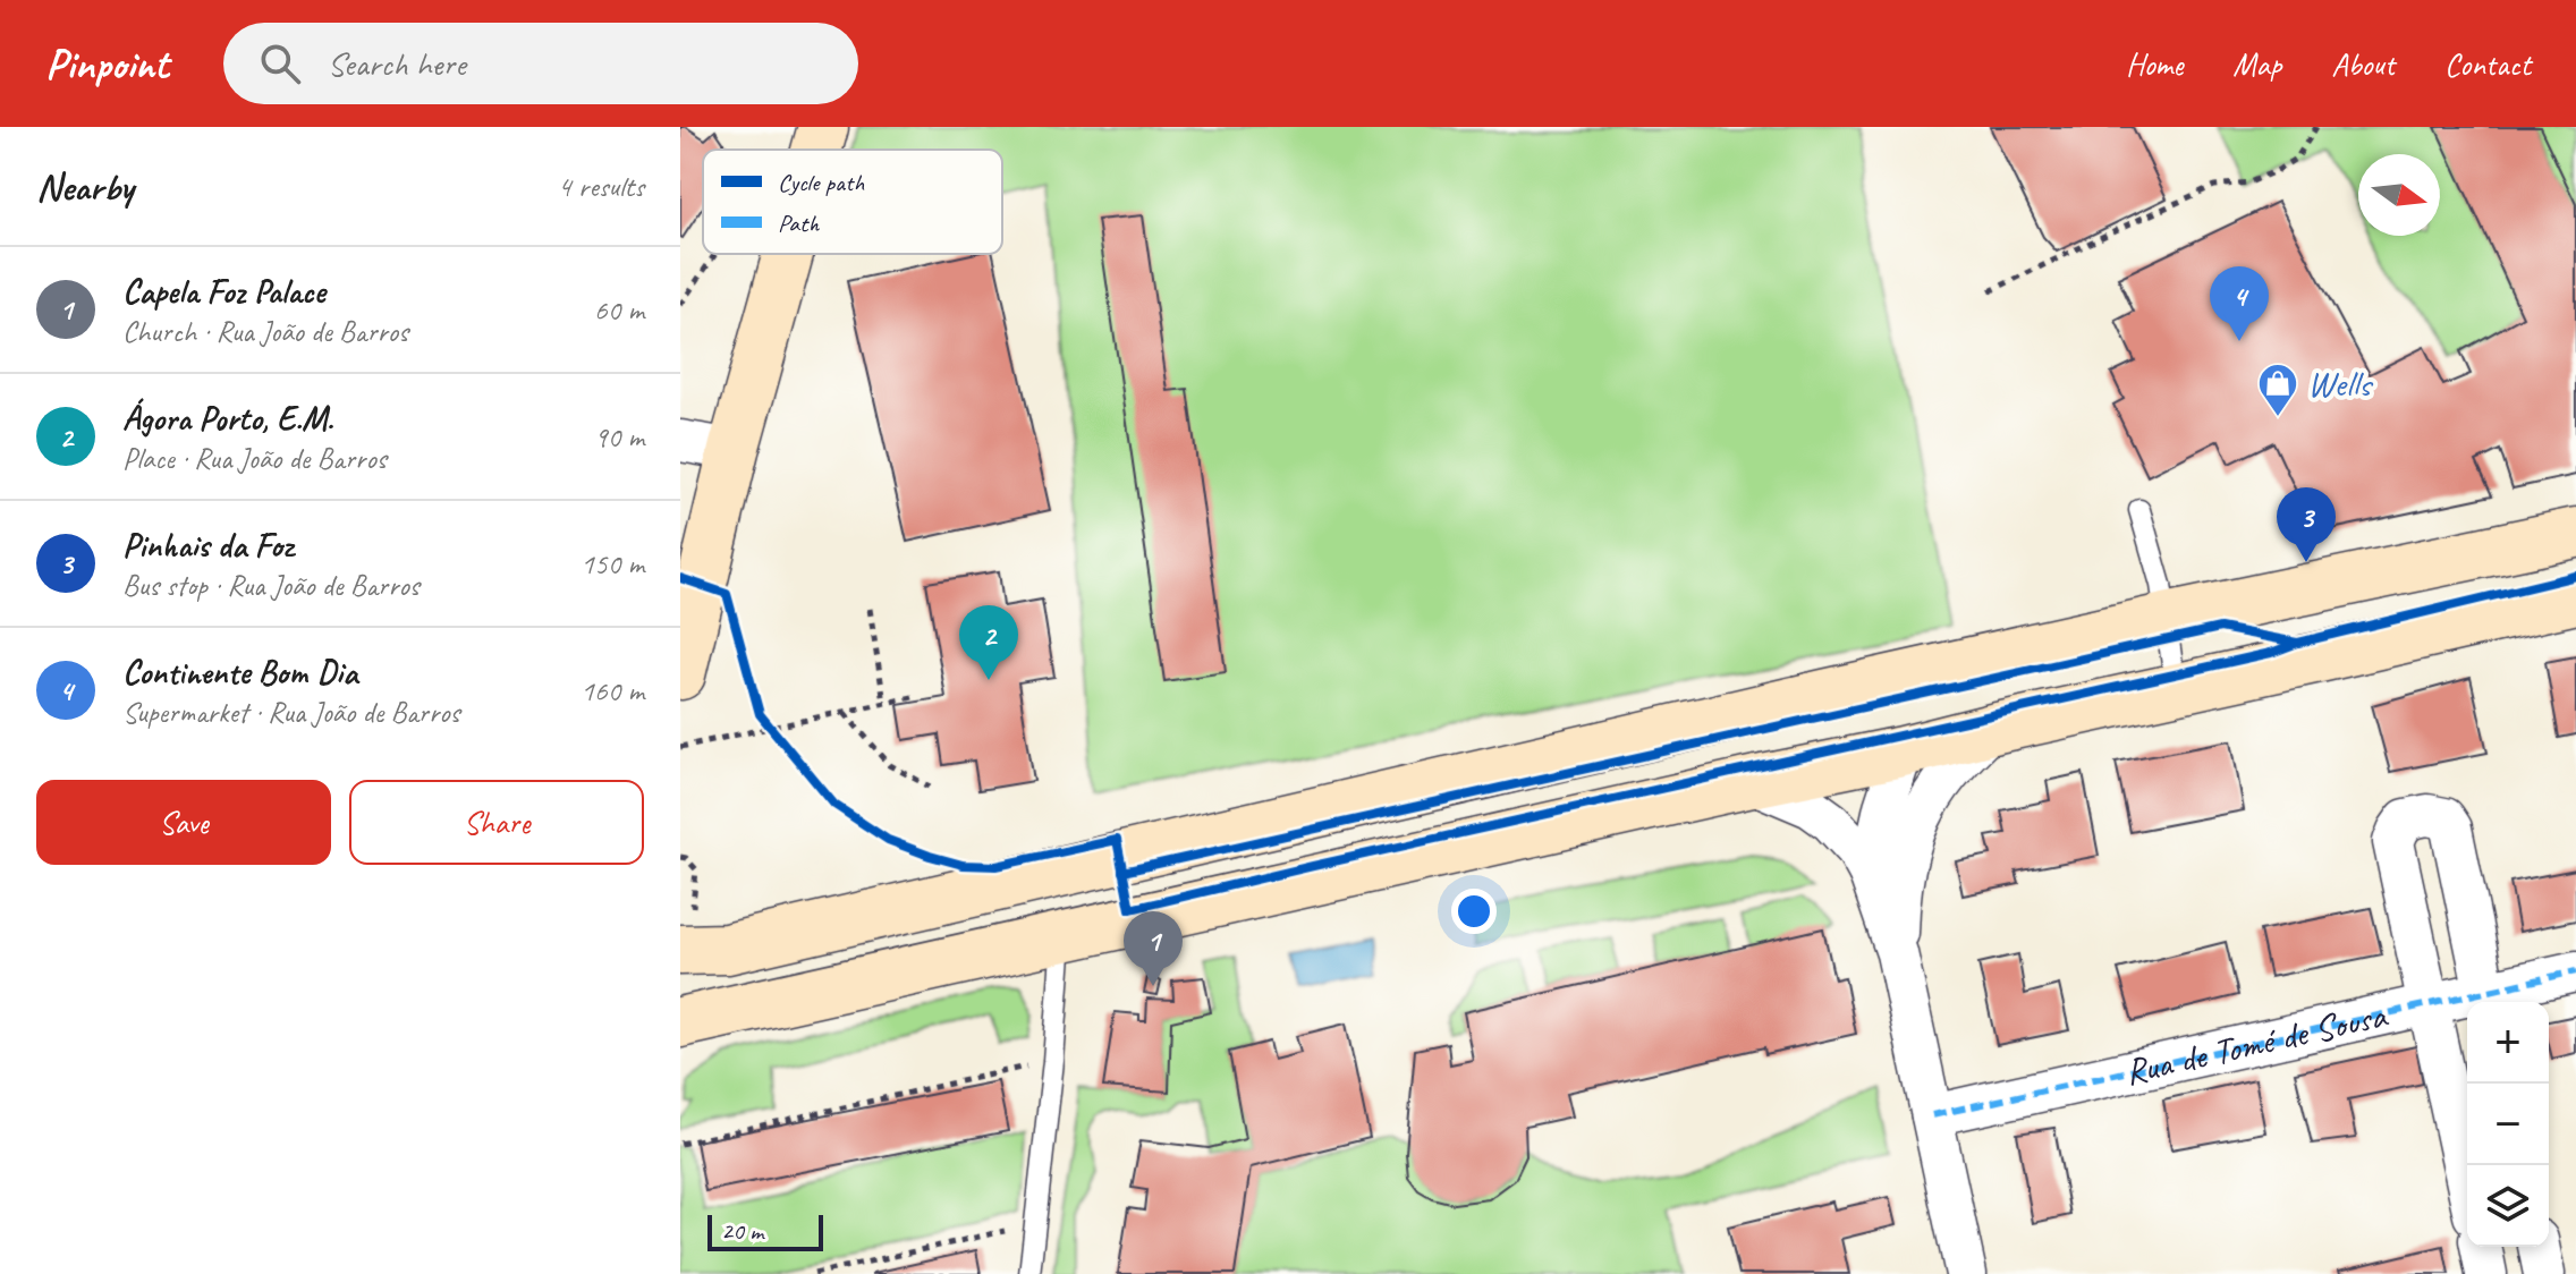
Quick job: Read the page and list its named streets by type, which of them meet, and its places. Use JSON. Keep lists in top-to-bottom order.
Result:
{
  "streets": {
    "street": ["Rua de Tomé de Sousa"]
  },
  "places": {
    "shop": ["Wells"]
  },
  "legend": ["Cycle path", "Path"],
  "scale_bar": "20 m",
  "north": "right",
  "page": {
    "header": "Pinpoint",
    "search": "Search here",
    "nav": [
      "Home",
      "Map",
      "About",
      "Contact"
    ],
    "heading": ["Nearby", "4 results"],
    "list": [
      {
        "mark": "1",
        "name": "Capela Foz Palace",
        "note": "Church · Rua João de Barros",
        "value": "60 m"
      },
      {
        "mark": "2",
        "name": "Ágora Porto, E.M.",
        "note": "Place · Rua João de Barros",
        "value": "90 m"
      },
      {
        "mark": "3",
        "name": "Pinhais da Foz",
        "note": "Bus stop · Rua João de Barros",
        "value": "150 m"
      },
      {
        "mark": "4",
        "name": "Continente Bom Dia",
        "note": "Supermarket · Rua João de Barros",
        "value": "160 m"
      }
    ],
    "pins": [
      "4",
      "3",
      "2",
      "1"
    ],
    "buttons": ["Save", "Share"],
    "map_buttons": ["+", "−"],
    "scale": "20 m"
  }
}
